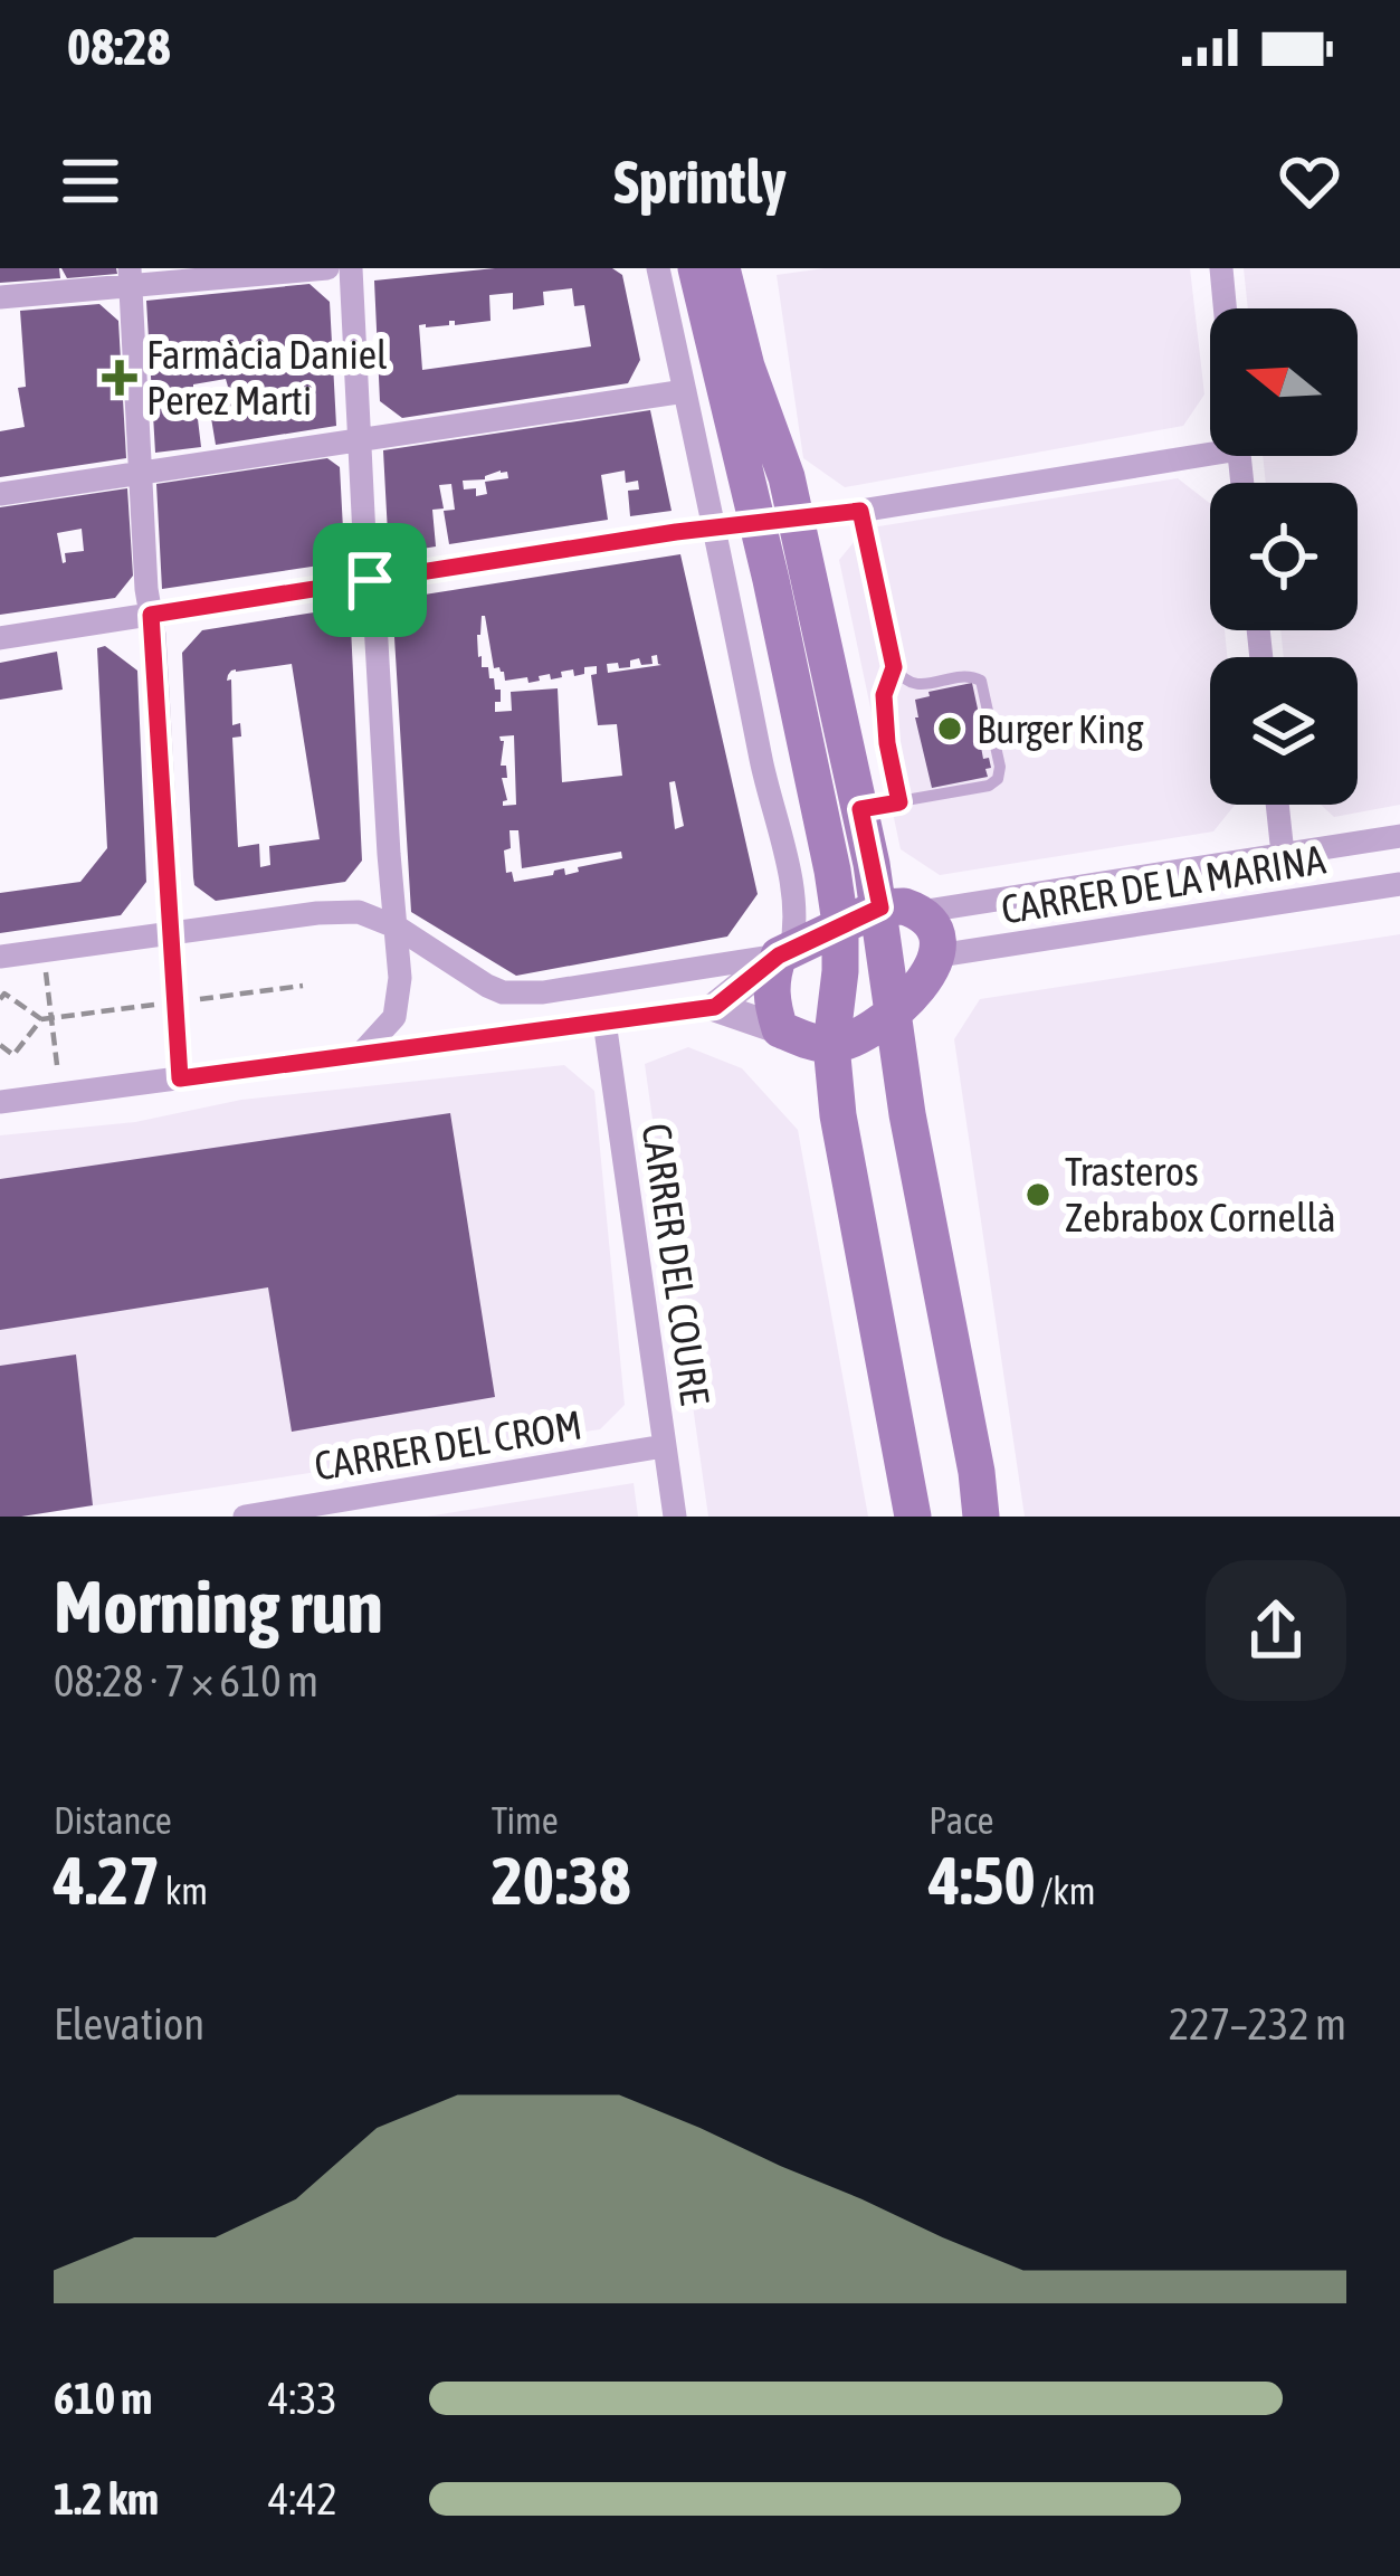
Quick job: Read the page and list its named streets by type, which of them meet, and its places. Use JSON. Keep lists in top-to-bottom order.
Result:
{
  "streets": {
    "street": ["CARRER DE LA MARINA", "CARRER DEL COURE", "CARRER DEL CROM"]
  },
  "crossings": [
    ["CARRER DEL COURE", "CARRER DEL CROM"]
  ],
  "places": {
    "health": ["Farmàcia Daniel Perez Marti"],
    "other": ["Burger King", "Trasteros Zebrabox Cornellà"]
  },
  "north": "left",
  "page": {
    "status": "08:28",
    "header": "Sprintly",
    "heading": ["Morning run", "08:28 · 7 × 610 m"],
    "stats": [
      ["Distance", "4.27 km"],
      ["Time", "20:38"],
      ["Pace", "4:50 /km"]
    ],
    "chart": ["Elevation", "227–232 m"],
    "list": [
      {
        "name": "610 m",
        "note": "4:33"
      },
      {
        "name": "1.2 km",
        "note": "4:42"
      }
    ]
  }
}
